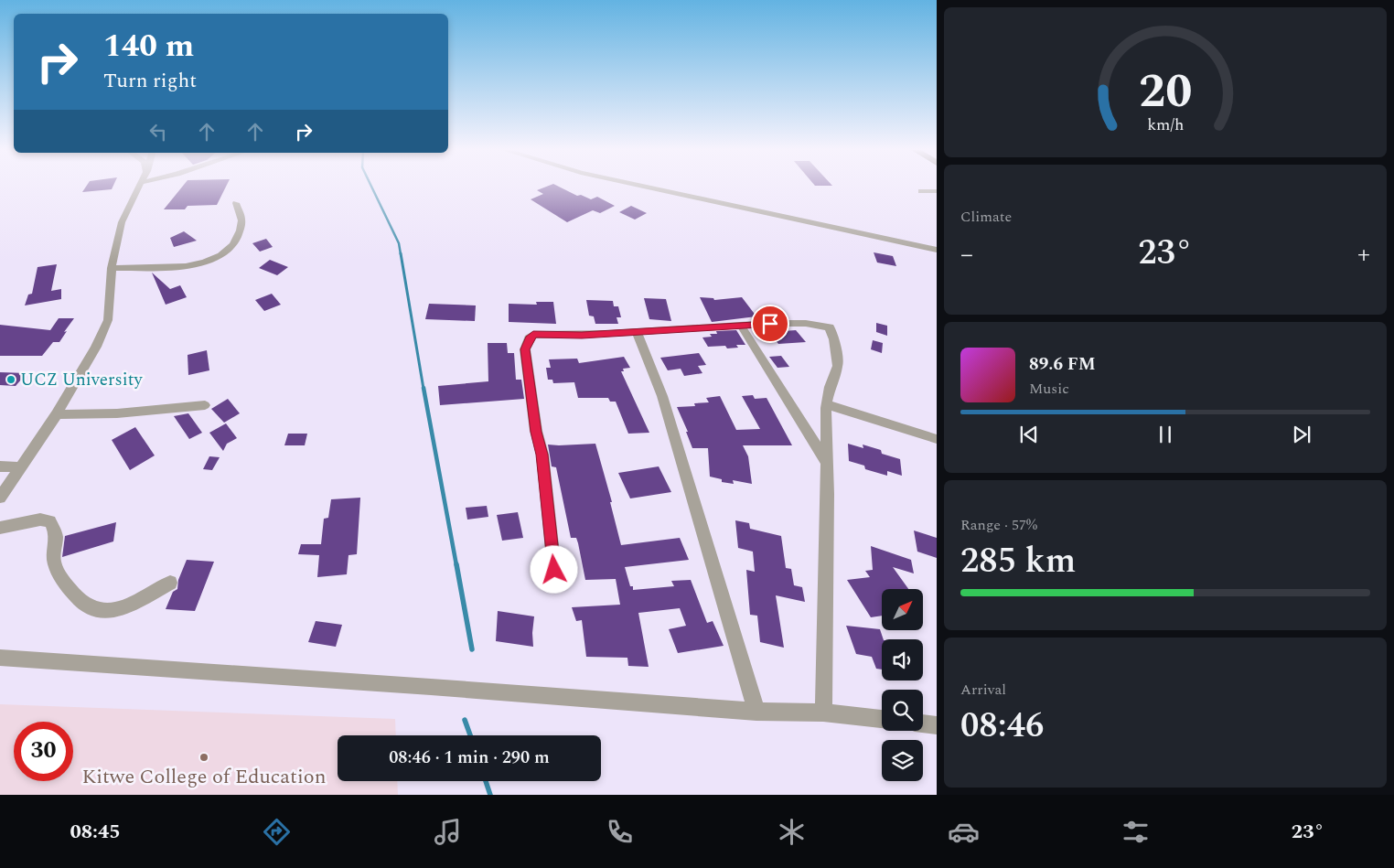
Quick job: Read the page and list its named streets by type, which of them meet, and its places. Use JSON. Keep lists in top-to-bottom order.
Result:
{
  "places": ["UCZ University", "Kitwe College of Education"],
  "north": "top right",
  "page": {
    "turn": ["140 m", "Turn right"],
    "tile": [
      "Climate",
      ["Range · 57%", "285 km"],
      ["Arrival", "08:46"]
    ],
    "heat": ["−", "23°", "+"],
    "song": ["89.6 FM", "Music"],
    "limit": "30",
    "trip": "08:46 · 1 min · 290 m",
    "tabs": ["08:45", "23°"],
    "gauge": ["20", "km/h"]
  }
}
